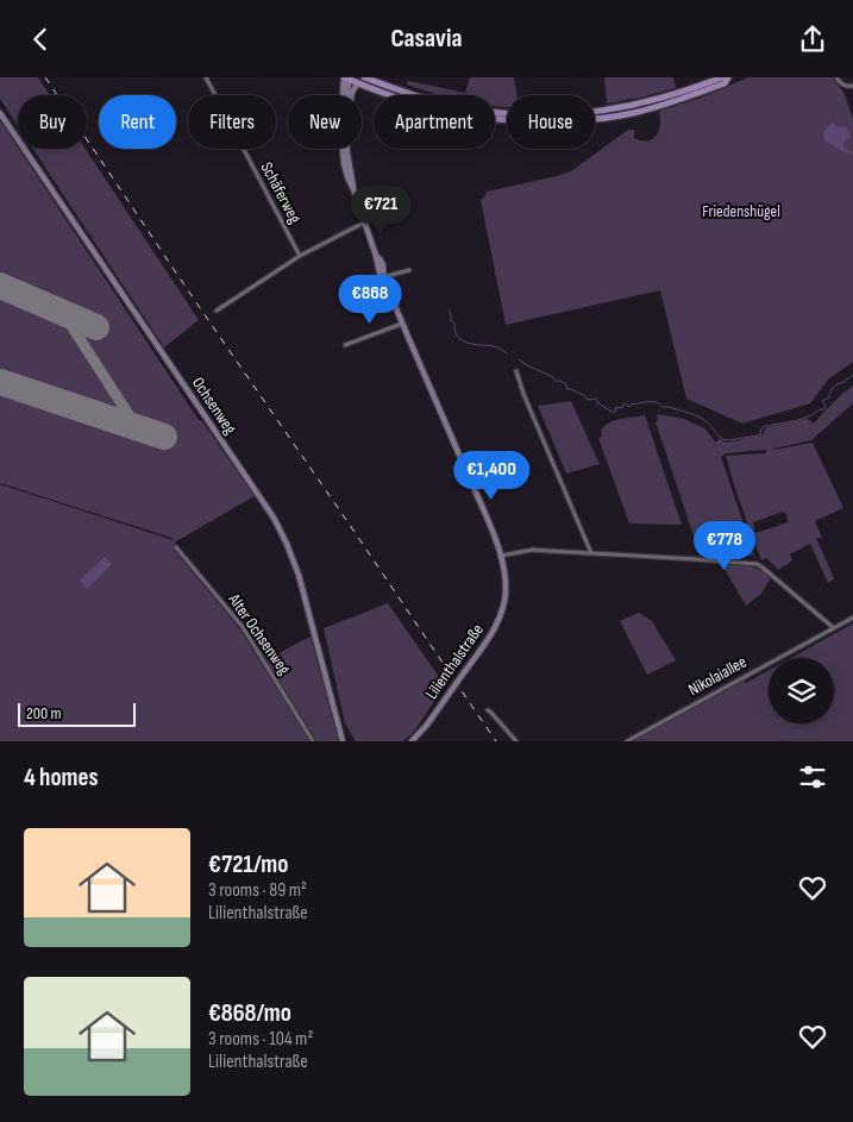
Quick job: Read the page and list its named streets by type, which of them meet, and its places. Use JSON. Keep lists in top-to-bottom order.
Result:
{
  "streets": {
    "street": [
      "Schäferweg",
      "Ochsenweg",
      "Alter Ochsenweg",
      "Lilienthalstraße",
      "Nikolaiallee"
    ]
  },
  "parks": ["Friedenshügel"],
  "scale_bar": "200 m",
  "page": {
    "header": "Casavia",
    "chip": [
      "Buy",
      "Rent",
      "Filters",
      "New",
      "Apartment",
      "House"
    ],
    "price": [
      "€721",
      "€868",
      "€1,400",
      "€778"
    ],
    "scale": "200 m",
    "heading": "4 homes",
    "list": [
      {
        "name": "€721/mo",
        "note": "3 rooms · 89 m² · Lilienthalstraße"
      },
      {
        "name": "€868/mo",
        "note": "3 rooms · 104 m² · Lilienthalstraße"
      }
    ]
  }
}
